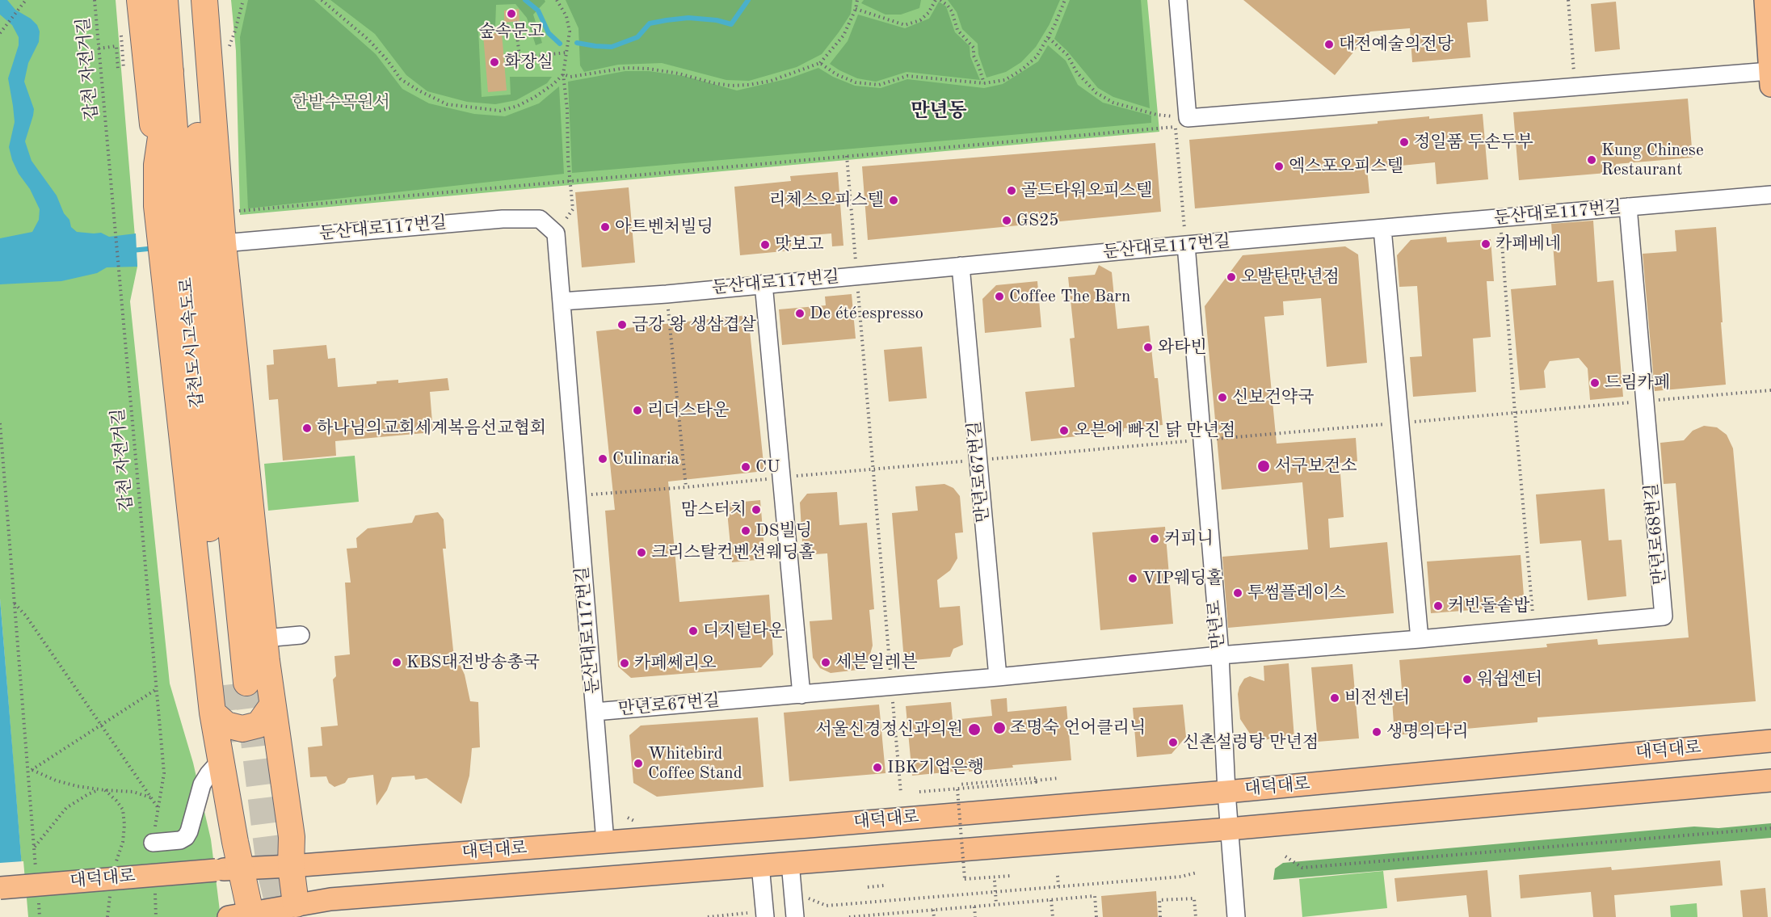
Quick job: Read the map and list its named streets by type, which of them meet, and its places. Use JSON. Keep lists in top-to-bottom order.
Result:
{
  "streets": {
    "highway": ["갑천도시고속도로"],
    "main road": ["대덕대로"],
    "street": [
      "둔산대로117번길",
      "만년로67번길",
      "만년로68번길",
      "만년로"
    ],
    "path": ["갑천 자전거길"]
  },
  "crossings": [
    ["둔산대로117번길", "만년로67번길"],
    ["둔산대로117번길", "만년로68번길"],
    ["둔산대로117번길", "만년로"],
    ["둔산대로117번길", "대덕대로"],
    ["만년로67번길", "만년로68번길"],
    ["만년로67번길", "만년로"],
    ["만년로68번길", "만년로"],
    ["만년로", "대덕대로"]
  ],
  "districts": ["만년동"],
  "parks": ["한밭수목원서"],
  "places": [
    "숲속문고",
    "대전예술의전당",
    "화장실",
    "정일품 두손두부",
    "Kung Chinese Restaurant",
    "엑스포오피스텔",
    "골드타워오피스텔",
    "리체스오피스텔",
    "GS25",
    "아트벤처빌딩",
    "카페베네",
    "맛보고",
    "오발탄만년점",
    "Coffee The Barn",
    "De été espresso",
    "금강 왕 생삼겹살",
    "와타빈",
    "드림카페",
    "신보건약국",
    "리더스타운",
    "하나님의교회세계복음선교협회",
    "오븐에 빠진 닭 만년점",
    "Culinaria",
    "서구보건소",
    "CU",
    "맘스터치",
    "DS빌딩",
    "커피니",
    "크리스탈컨벤션웨딩홀",
    "VIP웨딩홀",
    "투썸플레이스",
    "커빈돌솥밥",
    "디지털타운",
    "KBS대전방송총국",
    "세븐일레븐",
    "카페쎄리오",
    "워쉽센터",
    "비전센터",
    "조명숙 언어클리닉",
    "서울신경정신과의원",
    "생명의다리",
    "신촌설렁탕 만년점",
    "Whitebird Coffee Stand",
    "IBK기업은행"
  ]
}
